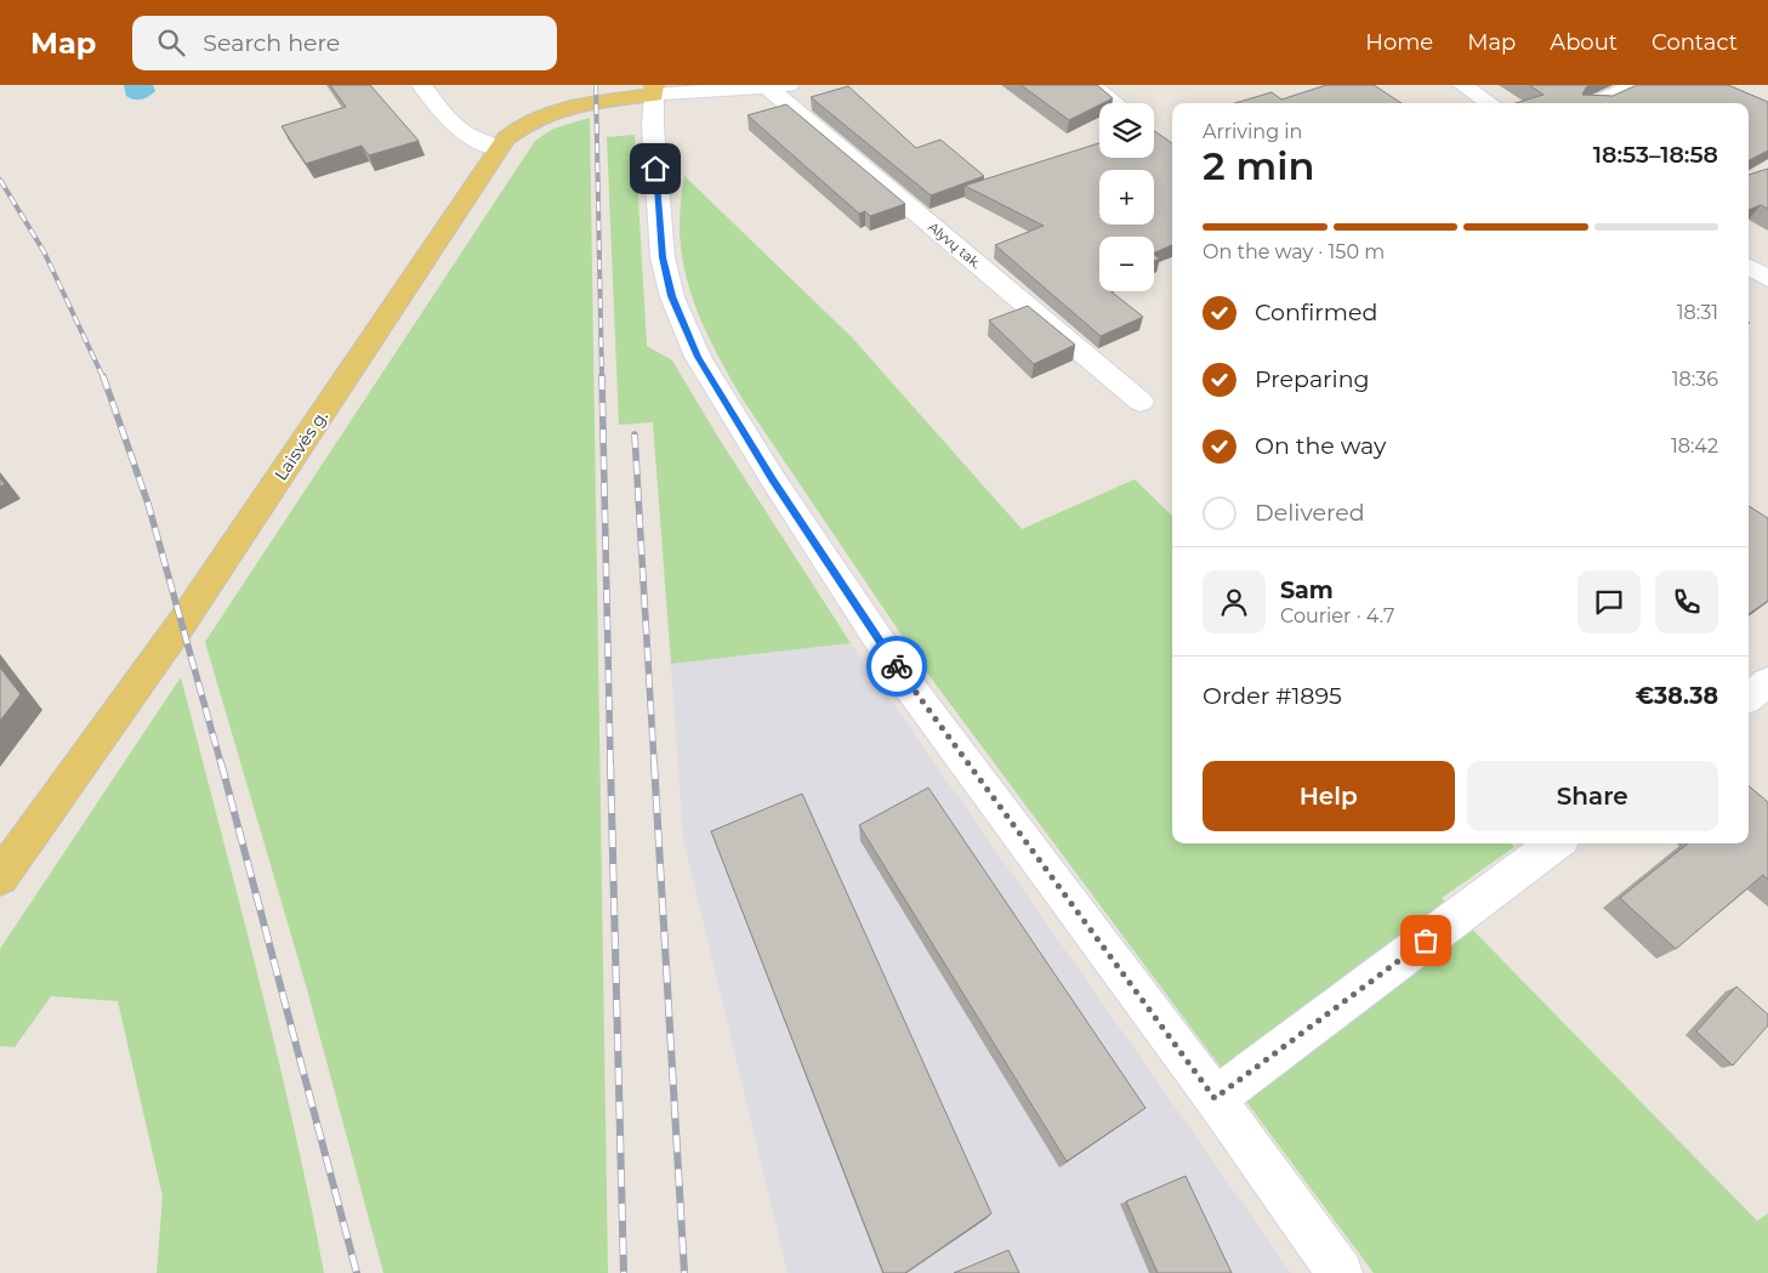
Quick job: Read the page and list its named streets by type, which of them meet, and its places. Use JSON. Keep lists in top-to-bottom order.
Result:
{
  "streets": {
    "main road": ["Laisvės g."],
    "street": ["Alyvų tak."]
  },
  "page": {
    "header": "Map",
    "search": "Search here",
    "nav": [
      "Home",
      "Map",
      "About",
      "Contact"
    ],
    "map_buttons": ["+", "−"],
    "heading": ["2 min", "Arriving in", "18:53–18:58"],
    "panel": [
      "Sam",
      "Courier · 4.7",
      "Order #1895",
      "€38.38"
    ],
    "bar": "On the way · 150 m",
    "list": [
      ["Confirmed", "18:31"],
      ["Preparing", "18:36"],
      ["On the way", "18:42"],
      "Delivered"
    ],
    "buttons": ["Help", "Share"]
  }
}
